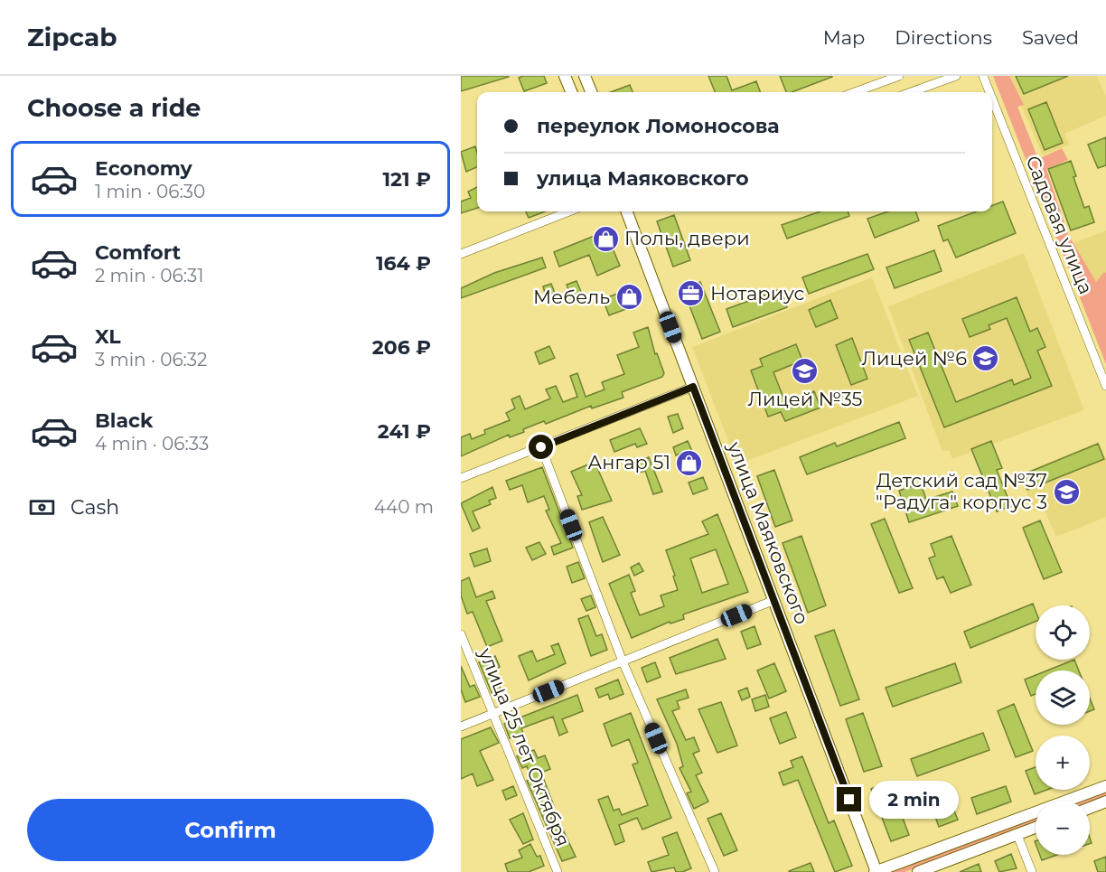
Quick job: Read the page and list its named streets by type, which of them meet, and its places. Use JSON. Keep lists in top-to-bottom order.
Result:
{
  "streets": {
    "main road": ["улица Маяковского"],
    "street": ["Садовая улица", "улица 25 лет Октября"]
  },
  "places": {
    "shop": ["Полы, двери", "Мебель", "Ангар 51"],
    "office": ["Нотариус"],
    "school or university": ["Лицей №6", "Лицей №35", "Детский сад №37 \"Радуга\" корпус 3"]
  },
  "page": {
    "header": "Zipcab",
    "nav": ["Map", "Directions", "Saved"],
    "heading": "Choose a ride",
    "banner": ["переулок Ломоносова", "улица Маяковского"],
    "list": [
      {
        "name": "Economy",
        "note": "1 min · 06:30",
        "value": "121 ₽"
      },
      {
        "name": "Comfort",
        "note": "2 min · 06:31",
        "value": "164 ₽"
      },
      {
        "name": "XL",
        "note": "3 min · 06:32",
        "value": "206 ₽"
      },
      {
        "name": "Black",
        "note": "4 min · 06:33",
        "value": "241 ₽"
      }
    ],
    "pay": ["Cash", "440 m"],
    "map_buttons": ["+", "−"],
    "bubble": "2 min",
    "buttons": "Confirm"
  }
}
